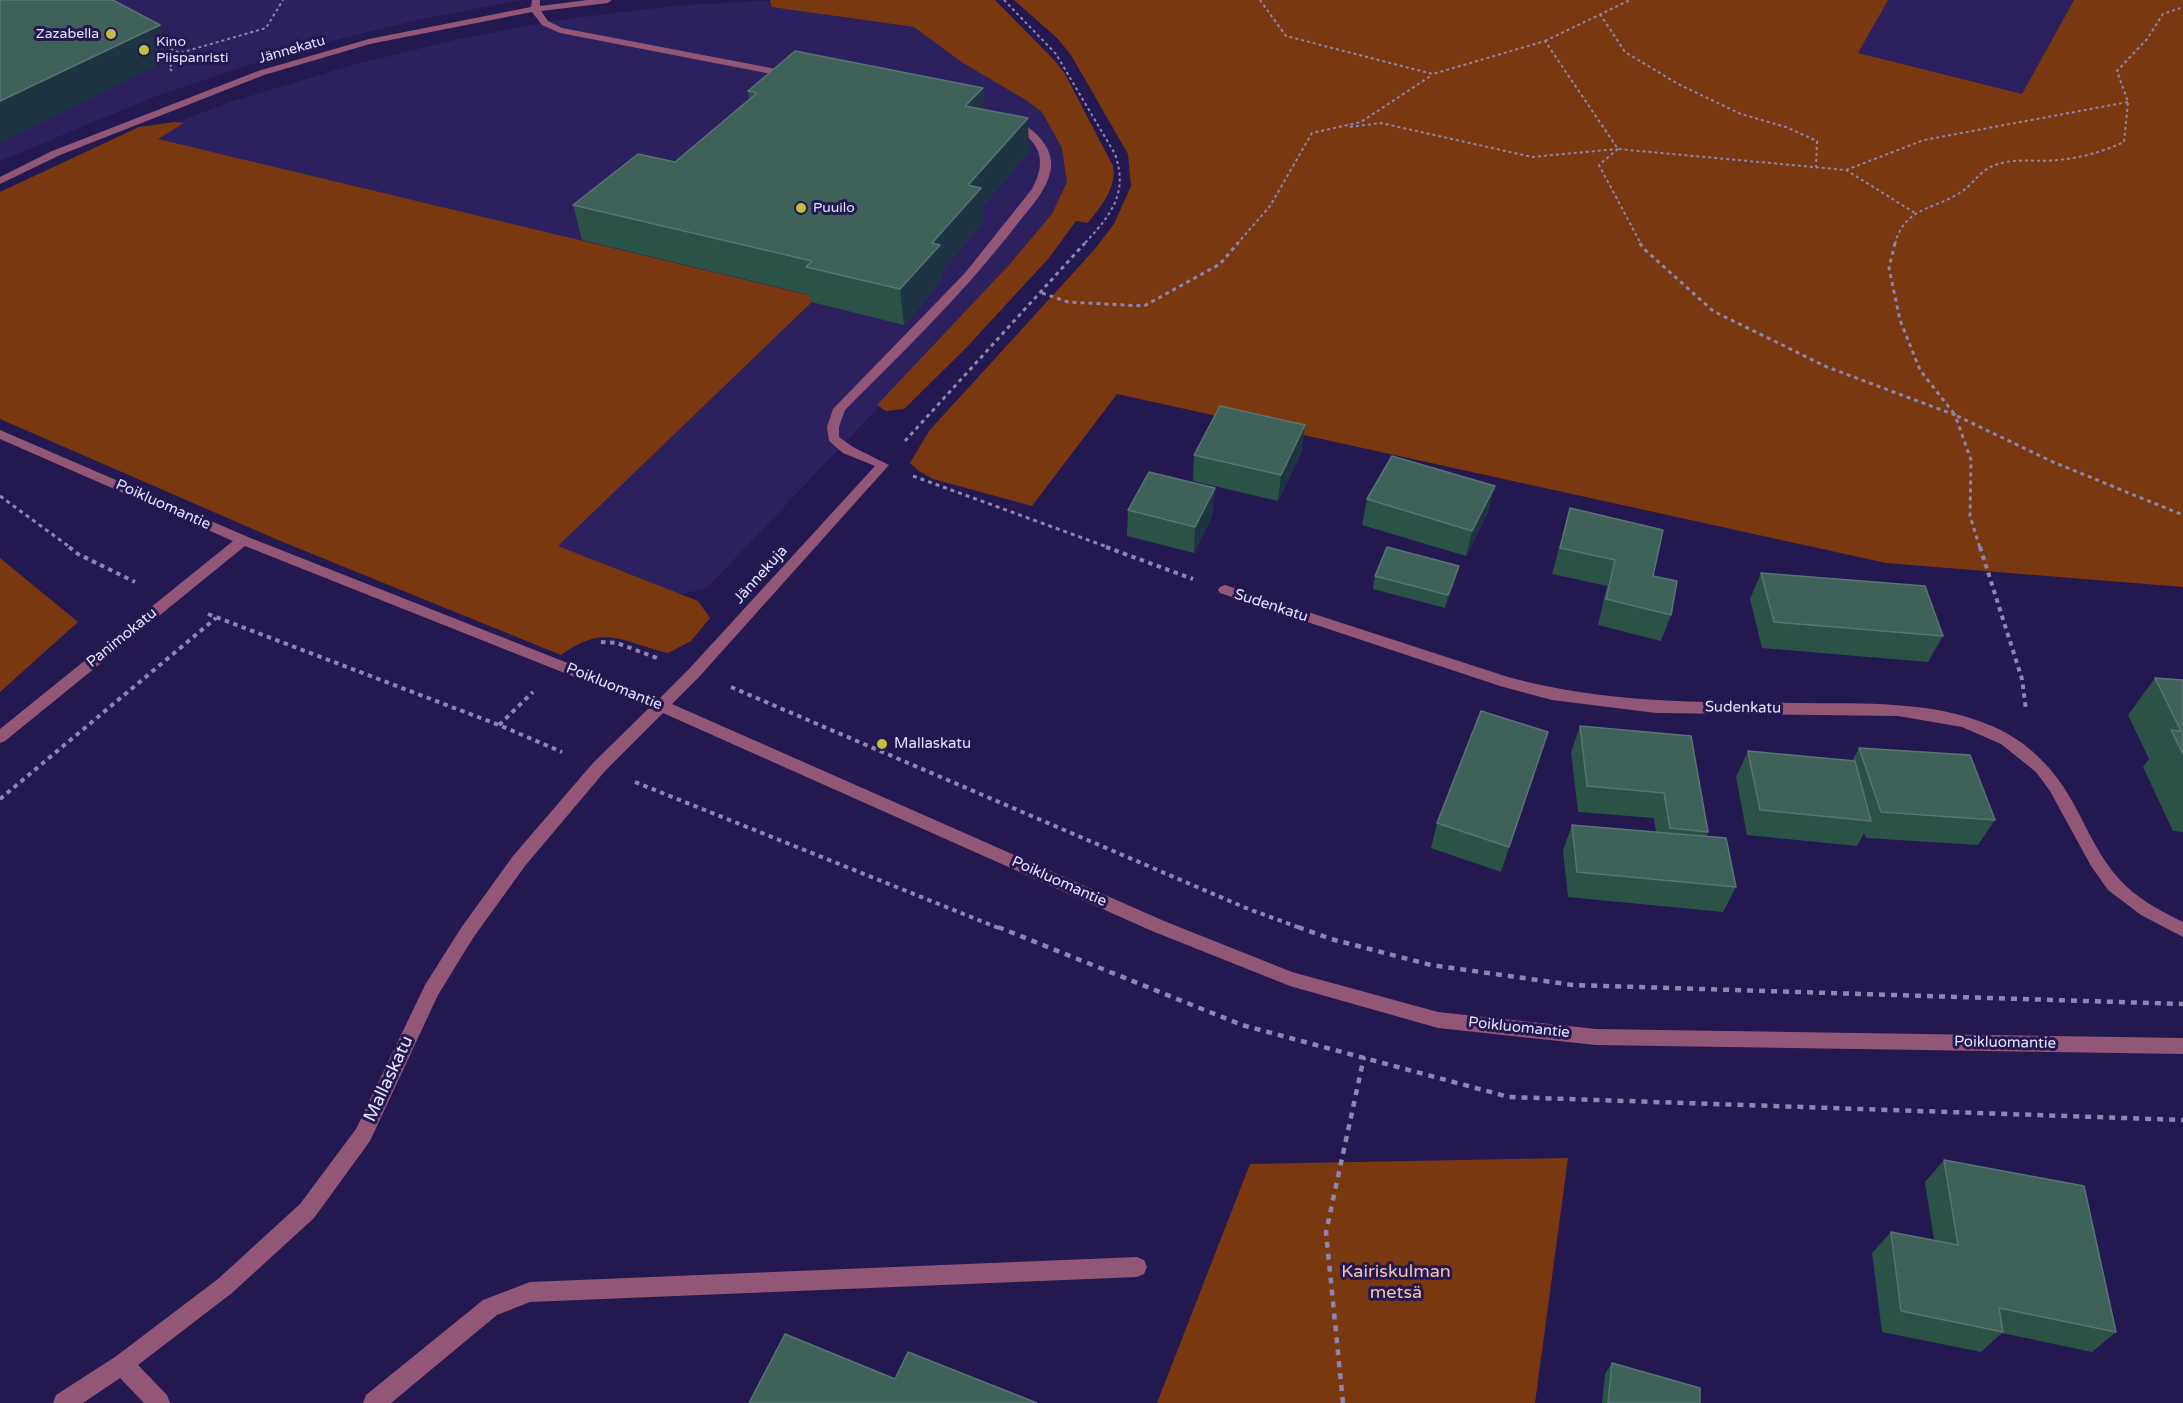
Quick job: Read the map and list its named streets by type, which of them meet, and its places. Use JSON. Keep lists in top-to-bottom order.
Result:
{
  "streets": {
    "street": [
      "Jännekatu",
      "Poikluomantie",
      "Jännekuja",
      "Sudenkatu",
      "Panimokatu",
      "Mallaskatu"
    ]
  },
  "crossings": [
    ["Poikluomantie", "Jännekuja"],
    ["Poikluomantie", "Panimokatu"],
    ["Poikluomantie", "Mallaskatu"],
    ["Jännekuja", "Mallaskatu"]
  ],
  "parks": ["Kairiskulman metsä"],
  "places": [
    "Zazabella",
    "Kino Piispanristi",
    "Puuilo",
    "Mallaskatu"
  ]
}
